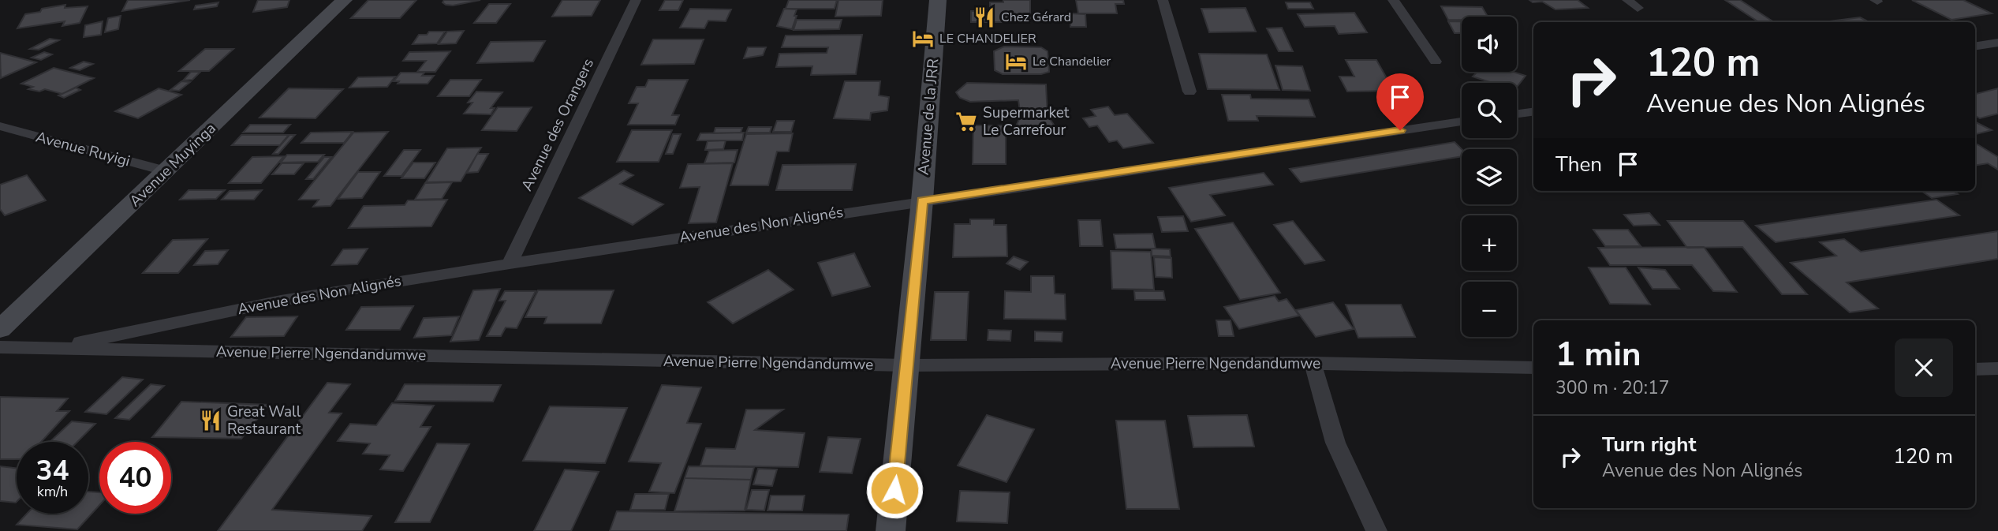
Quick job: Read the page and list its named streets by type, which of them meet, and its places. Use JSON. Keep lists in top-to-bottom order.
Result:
{
  "streets": {
    "street": [
      "Avenue de la JRR",
      "Avenue des Orangers",
      "Avenue Ruyigi",
      "Avenue Muyinga",
      "Avenue des Non Alignés",
      "Avenue Pierre Ngendandumwe"
    ]
  },
  "crossings": [
    ["Avenue de la JRR", "Avenue des Non Alignés"],
    ["Avenue de la JRR", "Avenue Pierre Ngendandumwe"],
    ["Avenue des Orangers", "Avenue des Non Alignés"],
    ["Avenue Ruyigi", "Avenue Muyinga"],
    ["Avenue des Non Alignés", "Avenue Pierre Ngendandumwe"]
  ],
  "places": {
    "restaurant": ["Chez Gérard", "Great Wall Restaurant"],
    "hotel": ["LE CHANDELIER", "Le Chandelier"],
    "supermarket": ["Supermarket Le Carrefour"]
  },
  "page": {
    "map_buttons": ["+", "−"],
    "turn": ["120 m", "Avenue des Non Alignés"],
    "then": "Then",
    "heading": ["1 min", "300 m · 20:17"],
    "list": [
      {
        "name": "Turn right",
        "note": "Avenue des Non Alignés",
        "value": "120 m"
      }
    ],
    "speed": "34 km/h",
    "limit": "40"
  }
}
